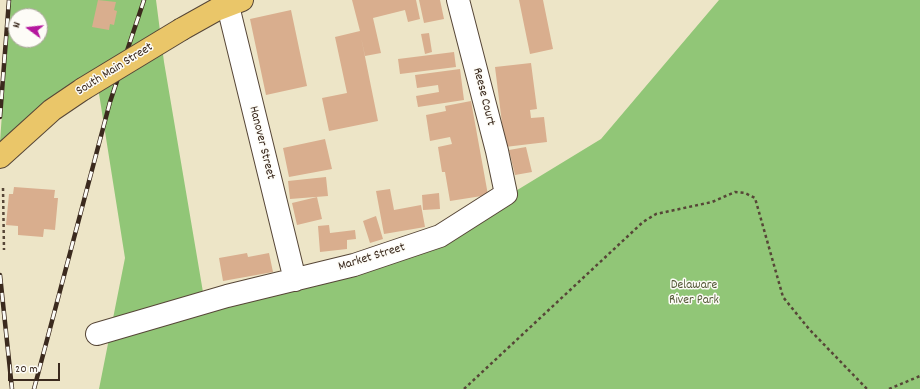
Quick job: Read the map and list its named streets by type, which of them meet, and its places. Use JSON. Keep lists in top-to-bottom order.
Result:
{
  "streets": {
    "main road": ["South Main Street"],
    "street": ["Reese Court", "Hanover Street", "Market Street"]
  },
  "crossings": [
    ["South Main Street", "Hanover Street"],
    ["Reese Court", "Market Street"],
    ["Hanover Street", "Market Street"]
  ],
  "parks": ["Delaware River Park"],
  "scale_bar": "20 m",
  "north": "left"
}
